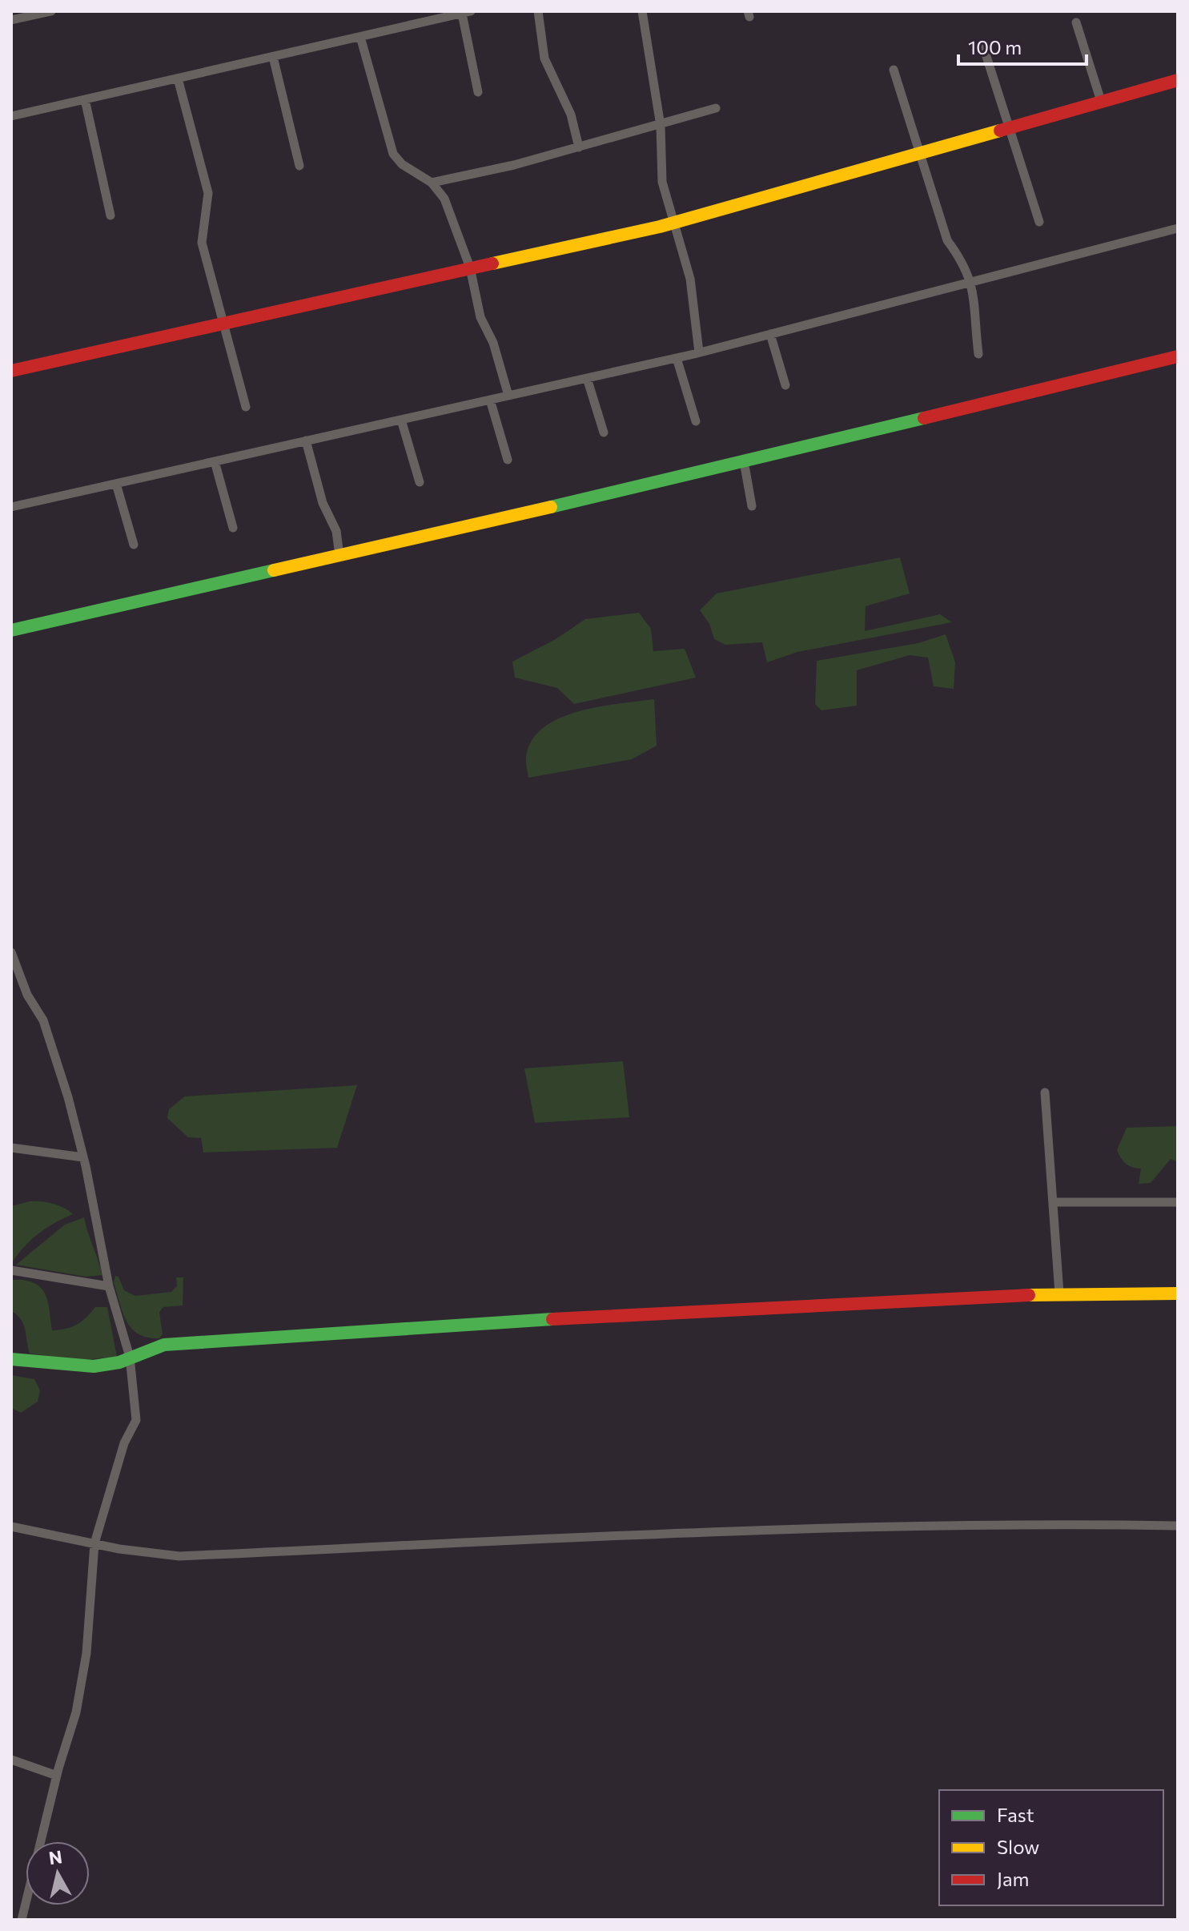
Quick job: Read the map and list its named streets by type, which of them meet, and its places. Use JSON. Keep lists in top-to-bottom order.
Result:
{
  "legend": ["Fast", "Slow", "Jam"],
  "scale_bar": "100 m",
  "north": "top"
}
